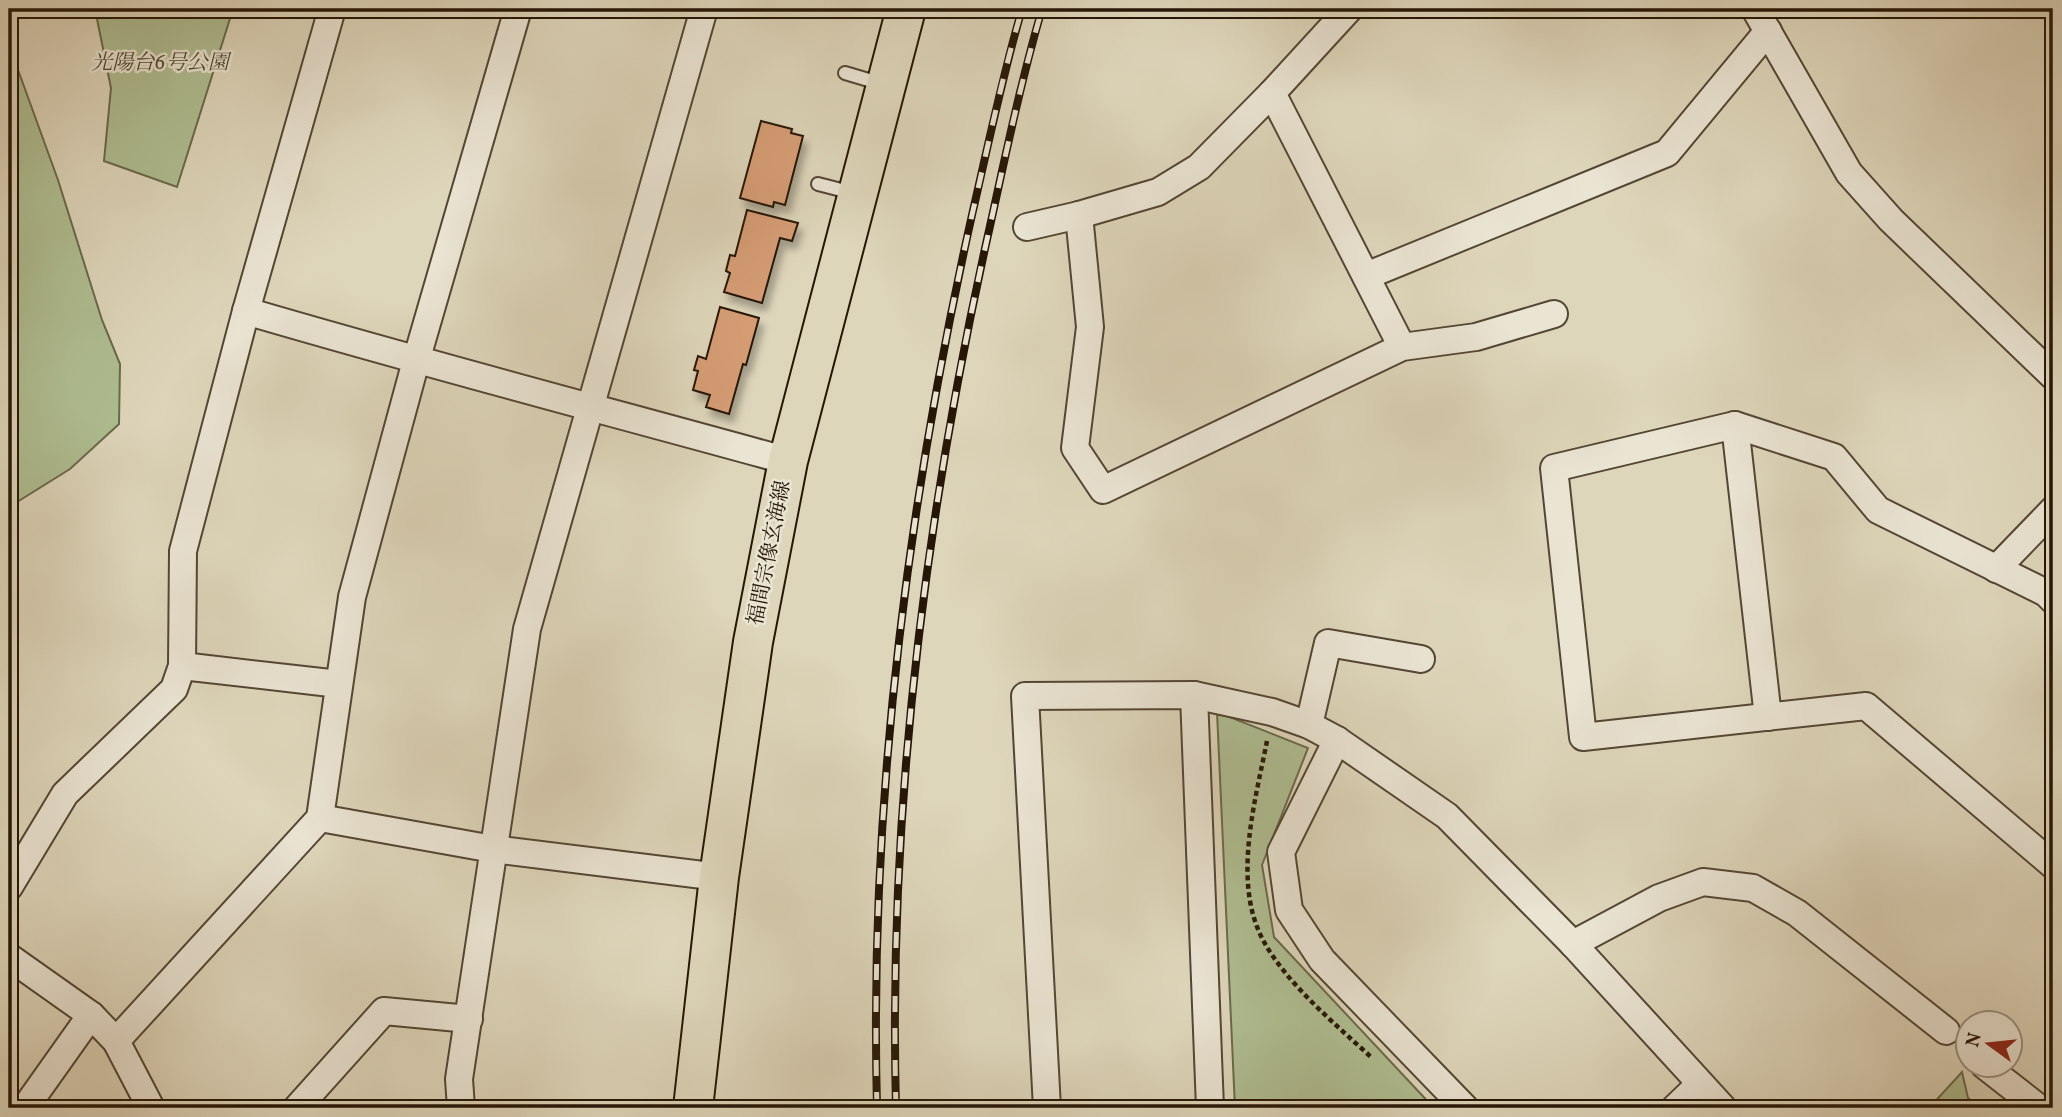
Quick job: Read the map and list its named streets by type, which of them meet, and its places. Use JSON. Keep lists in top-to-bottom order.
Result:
{
  "streets": {
    "main road": ["福間宗像玄海線"]
  },
  "parks": ["光陽台6号公園"],
  "north": "left"
}
